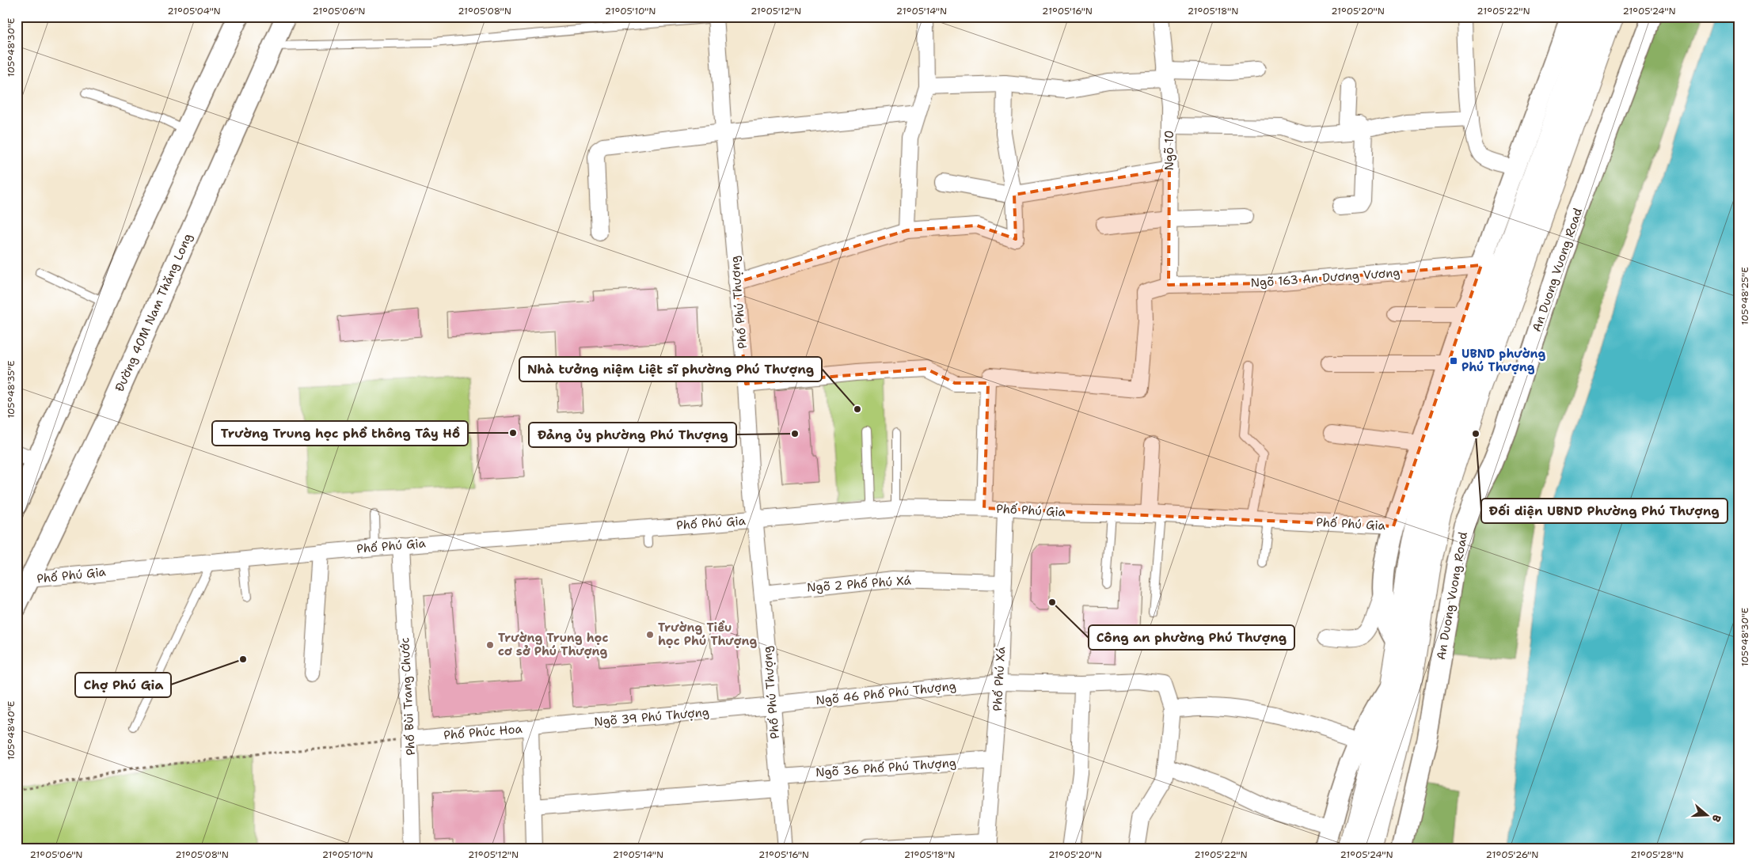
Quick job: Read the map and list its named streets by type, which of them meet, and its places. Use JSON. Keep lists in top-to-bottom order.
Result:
{
  "streets": {
    "street": [
      "Ngõ 10",
      "An Duong Vuong Road",
      "Ngõ 163 An Dương Vương",
      "Phố Phú Thượng",
      "Đường 40M Nam Thăng Long",
      "Phố Phú Gia",
      "Ngõ 2 Phố Phú Xá",
      "Phố Phú Xá",
      "Ngõ 46 Phố Phú Thượng",
      "Phố Bùi Trang Chước",
      "Ngõ 39 Phú Thượng",
      "Phố Phúc Hoa",
      "Ngõ 36 Phố Phú Thượng"
    ]
  },
  "crossings": [
    ["Ngõ 10", "Ngõ 163 An Dương Vương"],
    ["Phố Phú Thượng", "Phố Phú Gia"],
    ["Phố Phú Thượng", "Ngõ 2 Phố Phú Xá"],
    ["Phố Phú Thượng", "Ngõ 46 Phố Phú Thượng"],
    ["Phố Phú Thượng", "Ngõ 39 Phú Thượng"],
    ["Phố Phú Thượng", "Ngõ 36 Phố Phú Thượng"],
    ["Đường 40M Nam Thăng Long", "Phố Phú Gia"],
    ["Phố Phú Gia", "Phố Phú Xá"],
    ["Phố Phú Gia", "Phố Bùi Trang Chước"],
    ["Ngõ 2 Phố Phú Xá", "Phố Phú Xá"],
    ["Phố Phú Xá", "Ngõ 46 Phố Phú Thượng"],
    ["Phố Phú Xá", "Ngõ 36 Phố Phú Thượng"],
    ["Ngõ 46 Phố Phú Thượng", "Ngõ 39 Phú Thượng"],
    ["Phố Bùi Trang Chước", "Phố Phúc Hoa"],
    ["Ngõ 39 Phú Thượng", "Phố Phúc Hoa"],
    ["Phố Phúc Hoa", "Ngõ 36 Phố Phú Thượng"]
  ],
  "places": {
    "transit": ["UBND phường Phú Thượng"],
    "other": [
      "Nhà tưởng niệm Liệt sĩ phường Phú Thượng",
      "Trường Trung học phổ thông Tây Hồ",
      "Đảng ủy phường Phú Thượng",
      "Đối diện UBND Phường Phú Thượng",
      "Công an phường Phú Thượng",
      "Trường Tiểu học Phú Thượng",
      "Trường Trung học cơ sở Phú Thượng",
      "Chợ Phú Gia"
    ]
  },
  "north": "right",
  "coordinates": [
    "21°05'04\"N",
    "21°05'06\"N",
    "21°05'08\"N",
    "21°05'10\"N",
    "21°05'12\"N",
    "21°05'14\"N",
    "21°05'16\"N",
    "21°05'18\"N",
    "21°05'20\"N",
    "21°05'22\"N",
    "21°05'24\"N",
    "105°48'30\"E",
    "105°48'25\"E",
    "105°48'35\"E",
    "105°48'40\"E",
    "21°05'26\"N",
    "21°05'28\"N"
  ]
}
